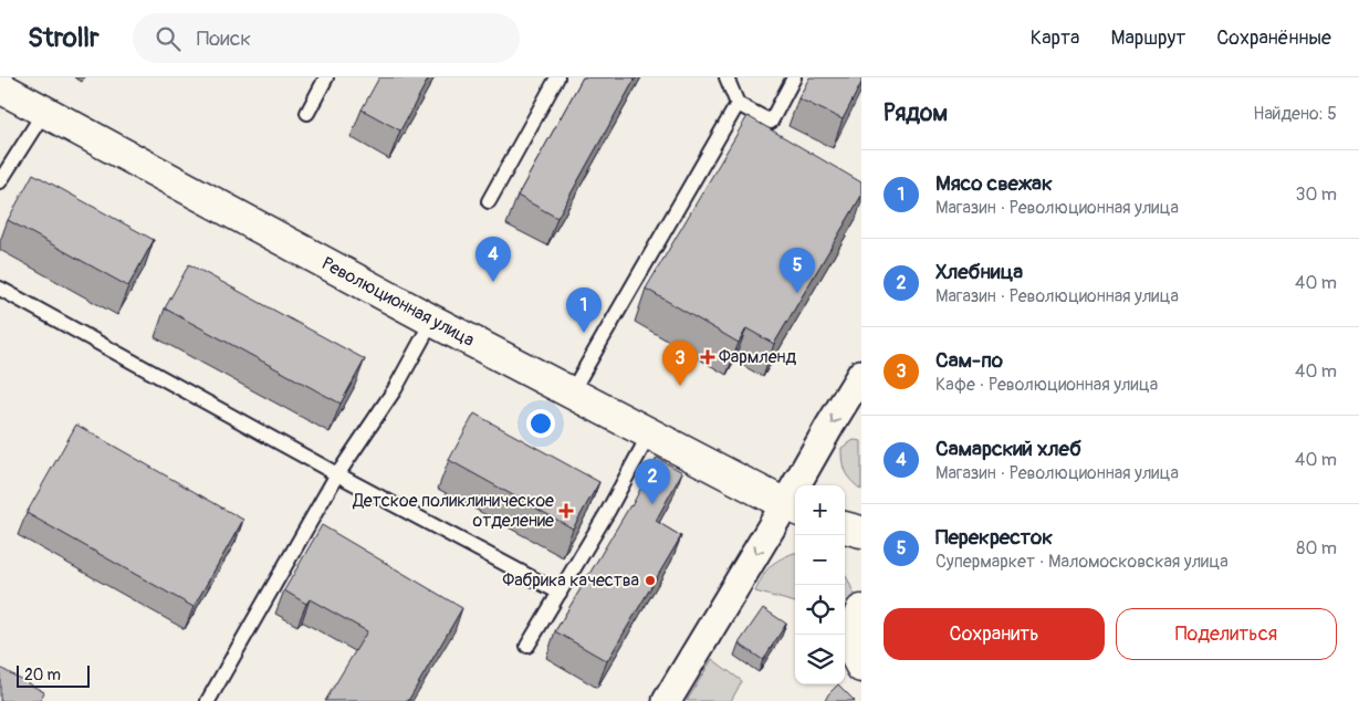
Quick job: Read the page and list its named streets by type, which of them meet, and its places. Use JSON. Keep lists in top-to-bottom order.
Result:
{
  "streets": {
    "main road": ["Революционная улица"]
  },
  "places": {
    "health": ["Фармленд", "Детское поликлиническое отделение"],
    "other": ["Фабрика качества"]
  },
  "scale_bar": "20 m",
  "page": {
    "header": "Strollr",
    "search": "Поиск",
    "nav": ["Карта", "Маршрут", "Сохранённые"],
    "heading": ["Рядом", "Найдено: 5"],
    "list": [
      {
        "mark": "1",
        "name": "Мясо свежак",
        "note": "Магазин · Революционная улица",
        "value": "30 m"
      },
      {
        "mark": "2",
        "name": "Хлебница",
        "note": "Магазин · Революционная улица",
        "value": "40 m"
      },
      {
        "mark": "3",
        "name": "Сам-по",
        "note": "Кафе · Революционная улица",
        "value": "40 m"
      },
      {
        "mark": "4",
        "name": "Самарский хлеб",
        "note": "Магазин · Революционная улица",
        "value": "40 m"
      },
      {
        "mark": "5",
        "name": "Перекресток",
        "note": "Супермаркет · Маломосковская улица",
        "value": "80 m"
      }
    ],
    "pins": [
      "4",
      "5",
      "1",
      "3",
      "2"
    ],
    "map_buttons": ["+", "−"],
    "buttons": ["Сохранить", "Поделиться"],
    "scale": "20 m"
  }
}
